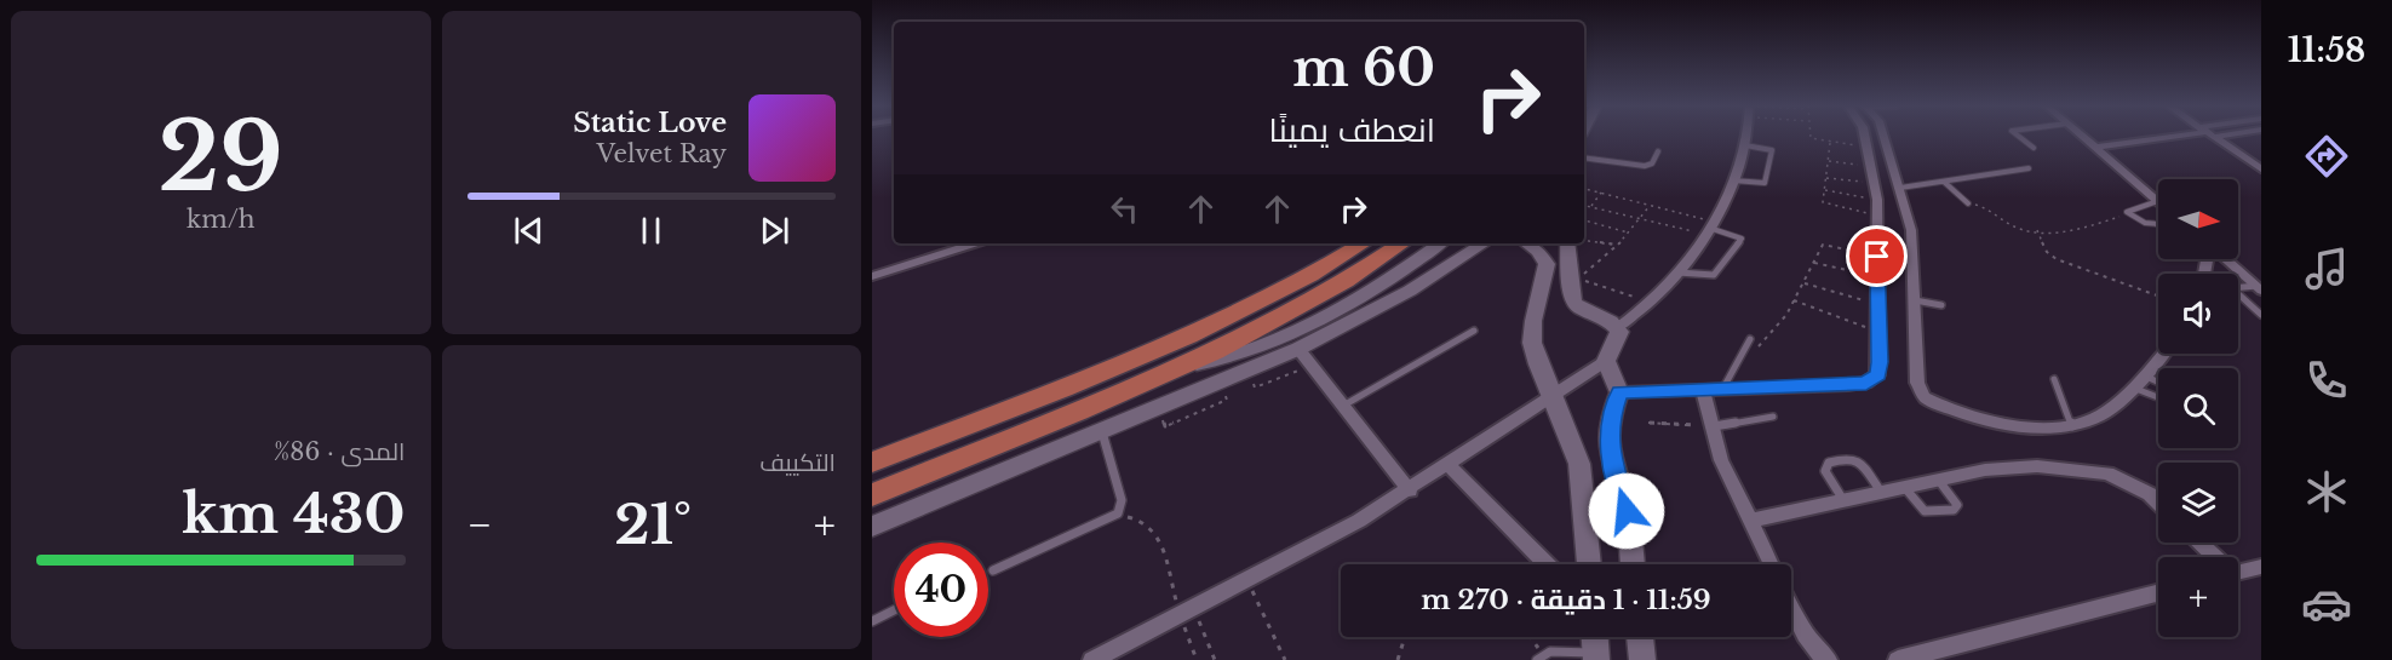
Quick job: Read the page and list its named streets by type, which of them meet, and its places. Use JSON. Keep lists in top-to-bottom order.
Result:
{
  "north": "right",
  "page": {
    "tabs": "11:58",
    "tile": [
      ["29", "km/h"],
      "التكييف",
      ["المدى · 86%", "430 km"]
    ],
    "turn": ["60 m", "انعطف يمينًا"],
    "song": ["Static Love", "Velvet Ray"],
    "map_buttons": "+",
    "heat": ["−", "21°", "+"],
    "limit": "40",
    "trip": "11:59 · 1 دقيقة · 270 m"
  }
}
